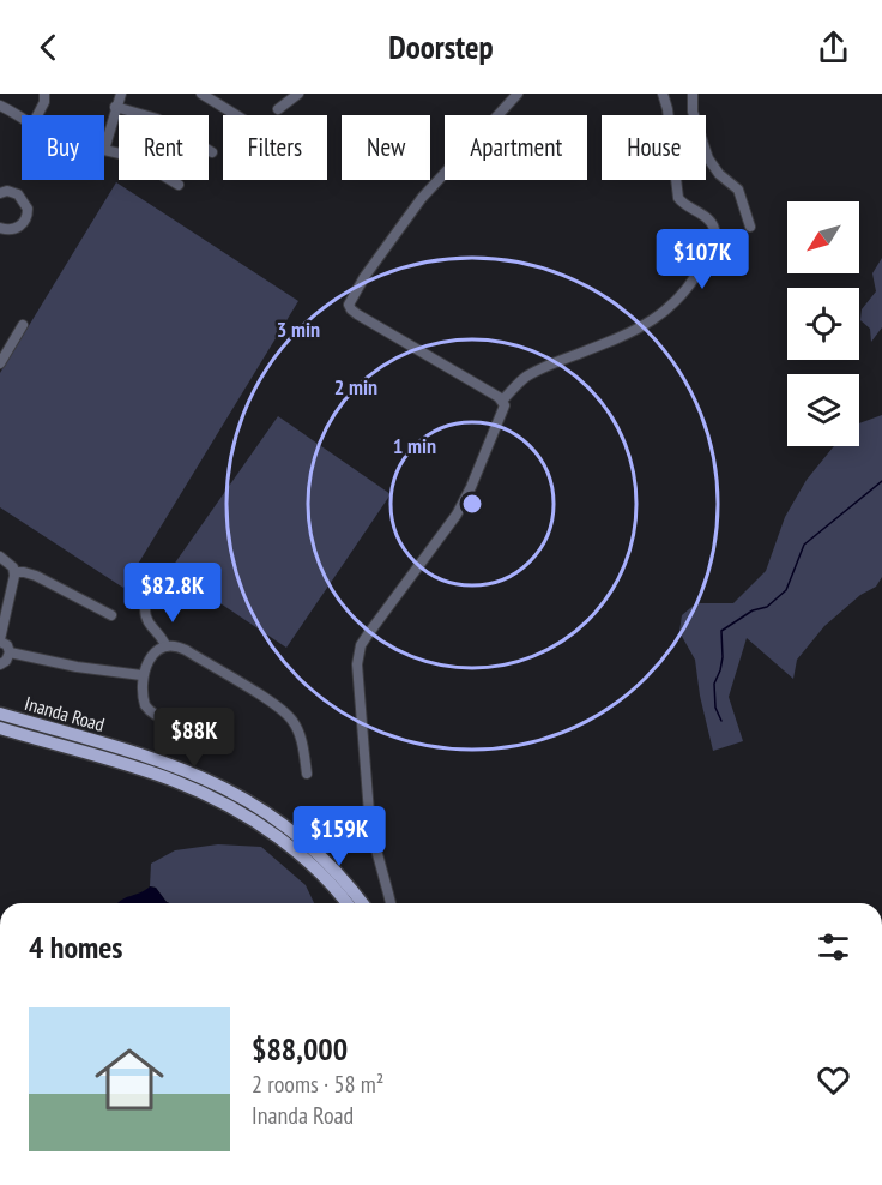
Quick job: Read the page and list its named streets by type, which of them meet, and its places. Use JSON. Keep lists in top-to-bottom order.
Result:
{
  "streets": {
    "main road": ["Inanda Road"]
  },
  "north": "bottom left",
  "page": {
    "header": "Doorstep",
    "chip": [
      "Buy",
      "Rent",
      "Filters",
      "New",
      "Apartment",
      "House"
    ],
    "price": [
      "$107K",
      "$82.8K",
      "$88K",
      "$159K"
    ],
    "heading": "4 homes",
    "list": [
      {
        "name": "$88,000",
        "note": "2 rooms · 58 m² · Inanda Road"
      }
    ]
  },
  "rings": ["3 min", "2 min", "1 min"]
}
